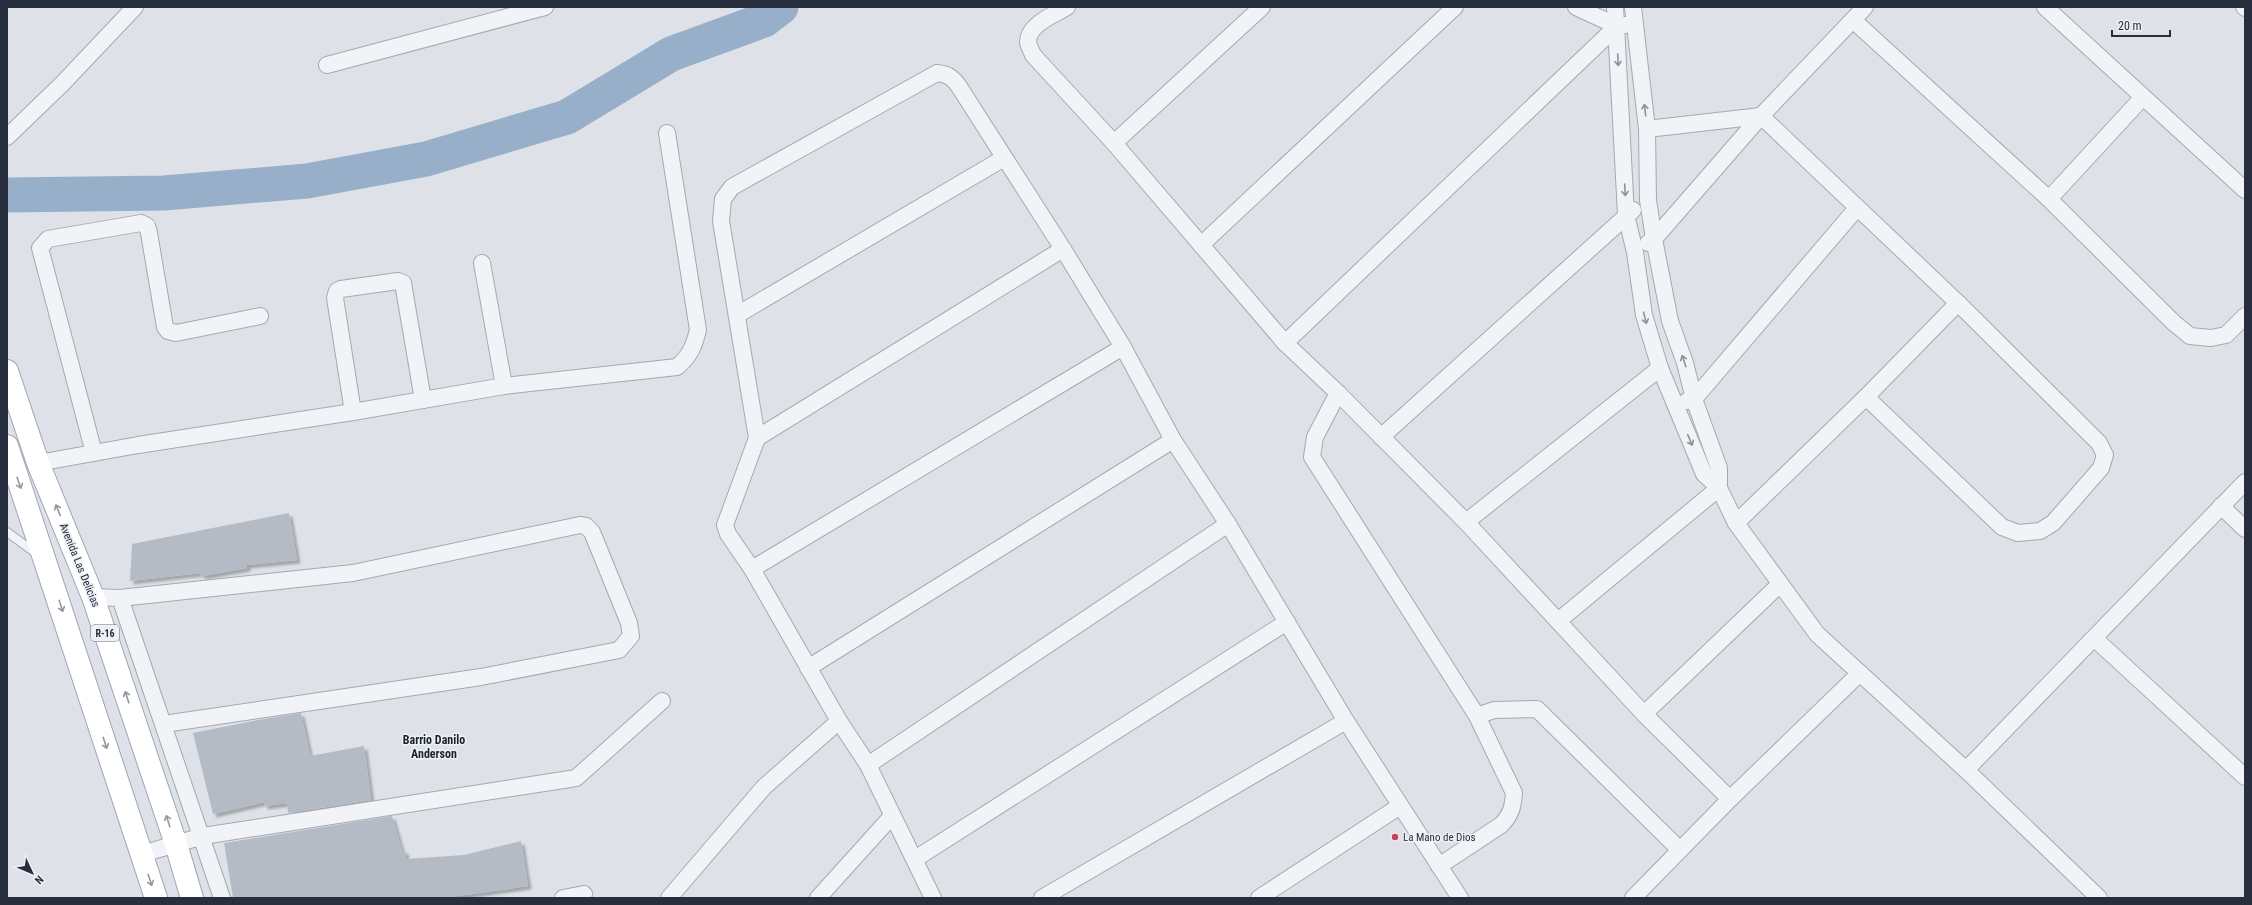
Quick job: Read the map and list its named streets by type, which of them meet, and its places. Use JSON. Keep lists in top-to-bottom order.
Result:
{
  "streets": {
    "main road": ["Avenida Las Delicias", "R-16"]
  },
  "districts": ["Barrio Danilo Anderson"],
  "places": ["La Mano de Dios"],
  "scale_bar": "20 m",
  "north": "bottom right"
}
